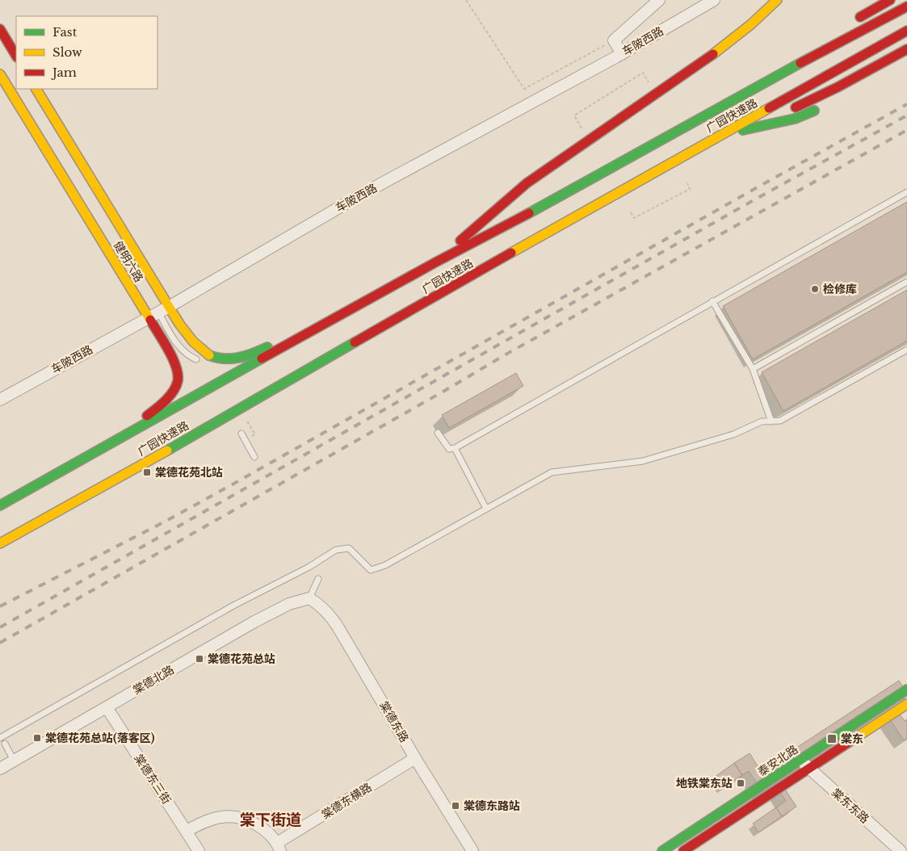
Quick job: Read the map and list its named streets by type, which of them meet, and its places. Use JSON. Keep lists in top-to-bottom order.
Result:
{
  "streets": {
    "main road": ["广园快速路", "健明六路", "泰安北路"],
    "street": [
      "车陂西路",
      "棠德北路",
      "棠德东路",
      "棠德东三街",
      "棠德东横路",
      "棠东东路"
    ]
  },
  "crossings": [
    ["车陂西路", "健明六路"],
    ["广园快速路", "健明六路"],
    ["棠德北路", "棠德东路"],
    ["棠德北路", "棠德东三街"],
    ["棠德东路", "棠德东横路"],
    ["泰安北路", "棠东东路"]
  ],
  "districts": ["棠下街道"],
  "places": {
    "other": ["检修库"],
    "transit": [
      "棠德花苑北站",
      "棠德花苑总站",
      "棠德花苑总站(落客区)",
      "棠东",
      "地铁棠东站",
      "棠德东路站"
    ]
  },
  "legend": ["Fast", "Slow", "Jam"]
}
